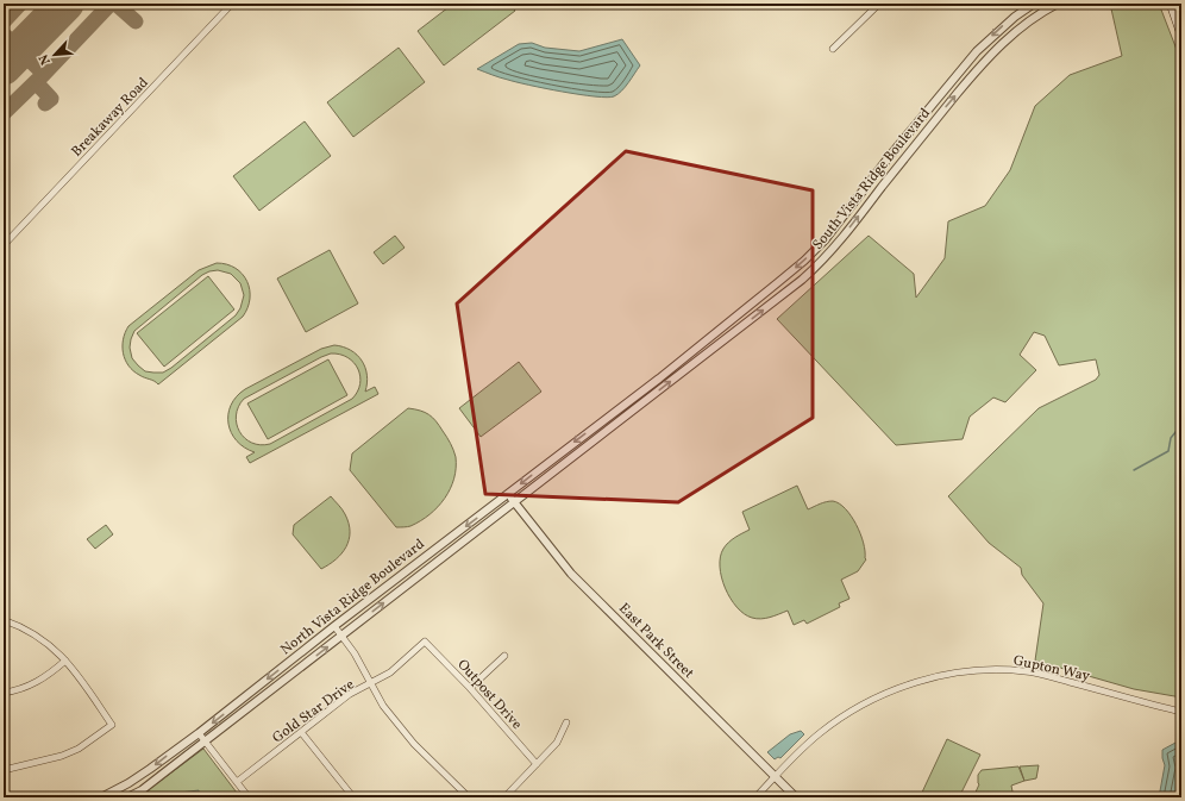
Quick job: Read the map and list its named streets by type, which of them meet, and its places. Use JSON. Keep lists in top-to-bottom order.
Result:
{
  "streets": {
    "street": [
      "Breakaway Road",
      "South Vista Ridge Boulevard",
      "North Vista Ridge Boulevard",
      "East Park Street",
      "Gupton Way",
      "Outpost Drive",
      "Gold Star Drive"
    ]
  },
  "crossings": [
    ["South Vista Ridge Boulevard", "North Vista Ridge Boulevard"],
    ["North Vista Ridge Boulevard", "East Park Street"],
    ["East Park Street", "Gupton Way"],
    ["Outpost Drive", "Gold Star Drive"]
  ],
  "north": "bottom left"
}
